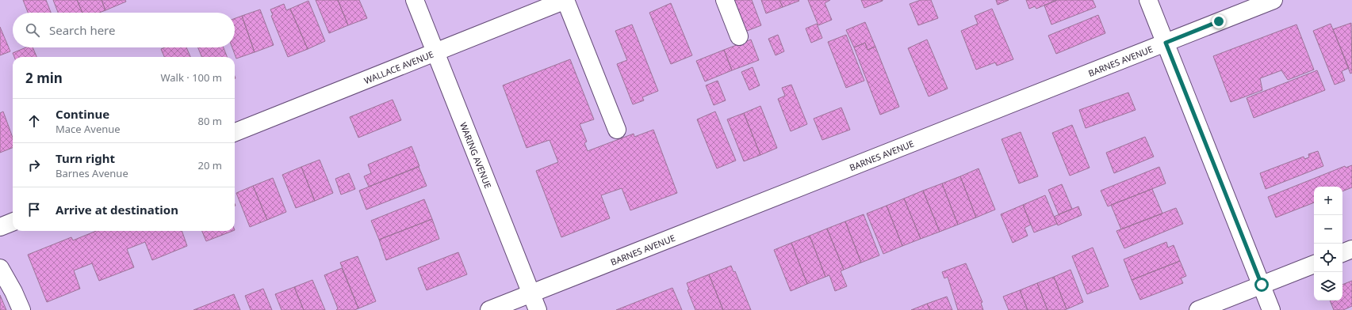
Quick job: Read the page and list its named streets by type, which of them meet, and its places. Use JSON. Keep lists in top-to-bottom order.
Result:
{
  "streets": {
    "street": ["BARNES AVENUE", "WALLACE AVENUE", "WARING AVENUE"]
  },
  "crossings": [
    ["BARNES AVENUE", "WARING AVENUE"],
    ["WALLACE AVENUE", "WARING AVENUE"]
  ],
  "page": {
    "search": "Search here",
    "heading": ["2 min", "Walk · 100 m"],
    "list": [
      ["Continue", "Mace Avenue", "80 m"],
      ["Turn right", "Barnes Avenue", "20 m"],
      "Arrive at destination"
    ],
    "map_buttons": ["+", "−"]
  }
}
